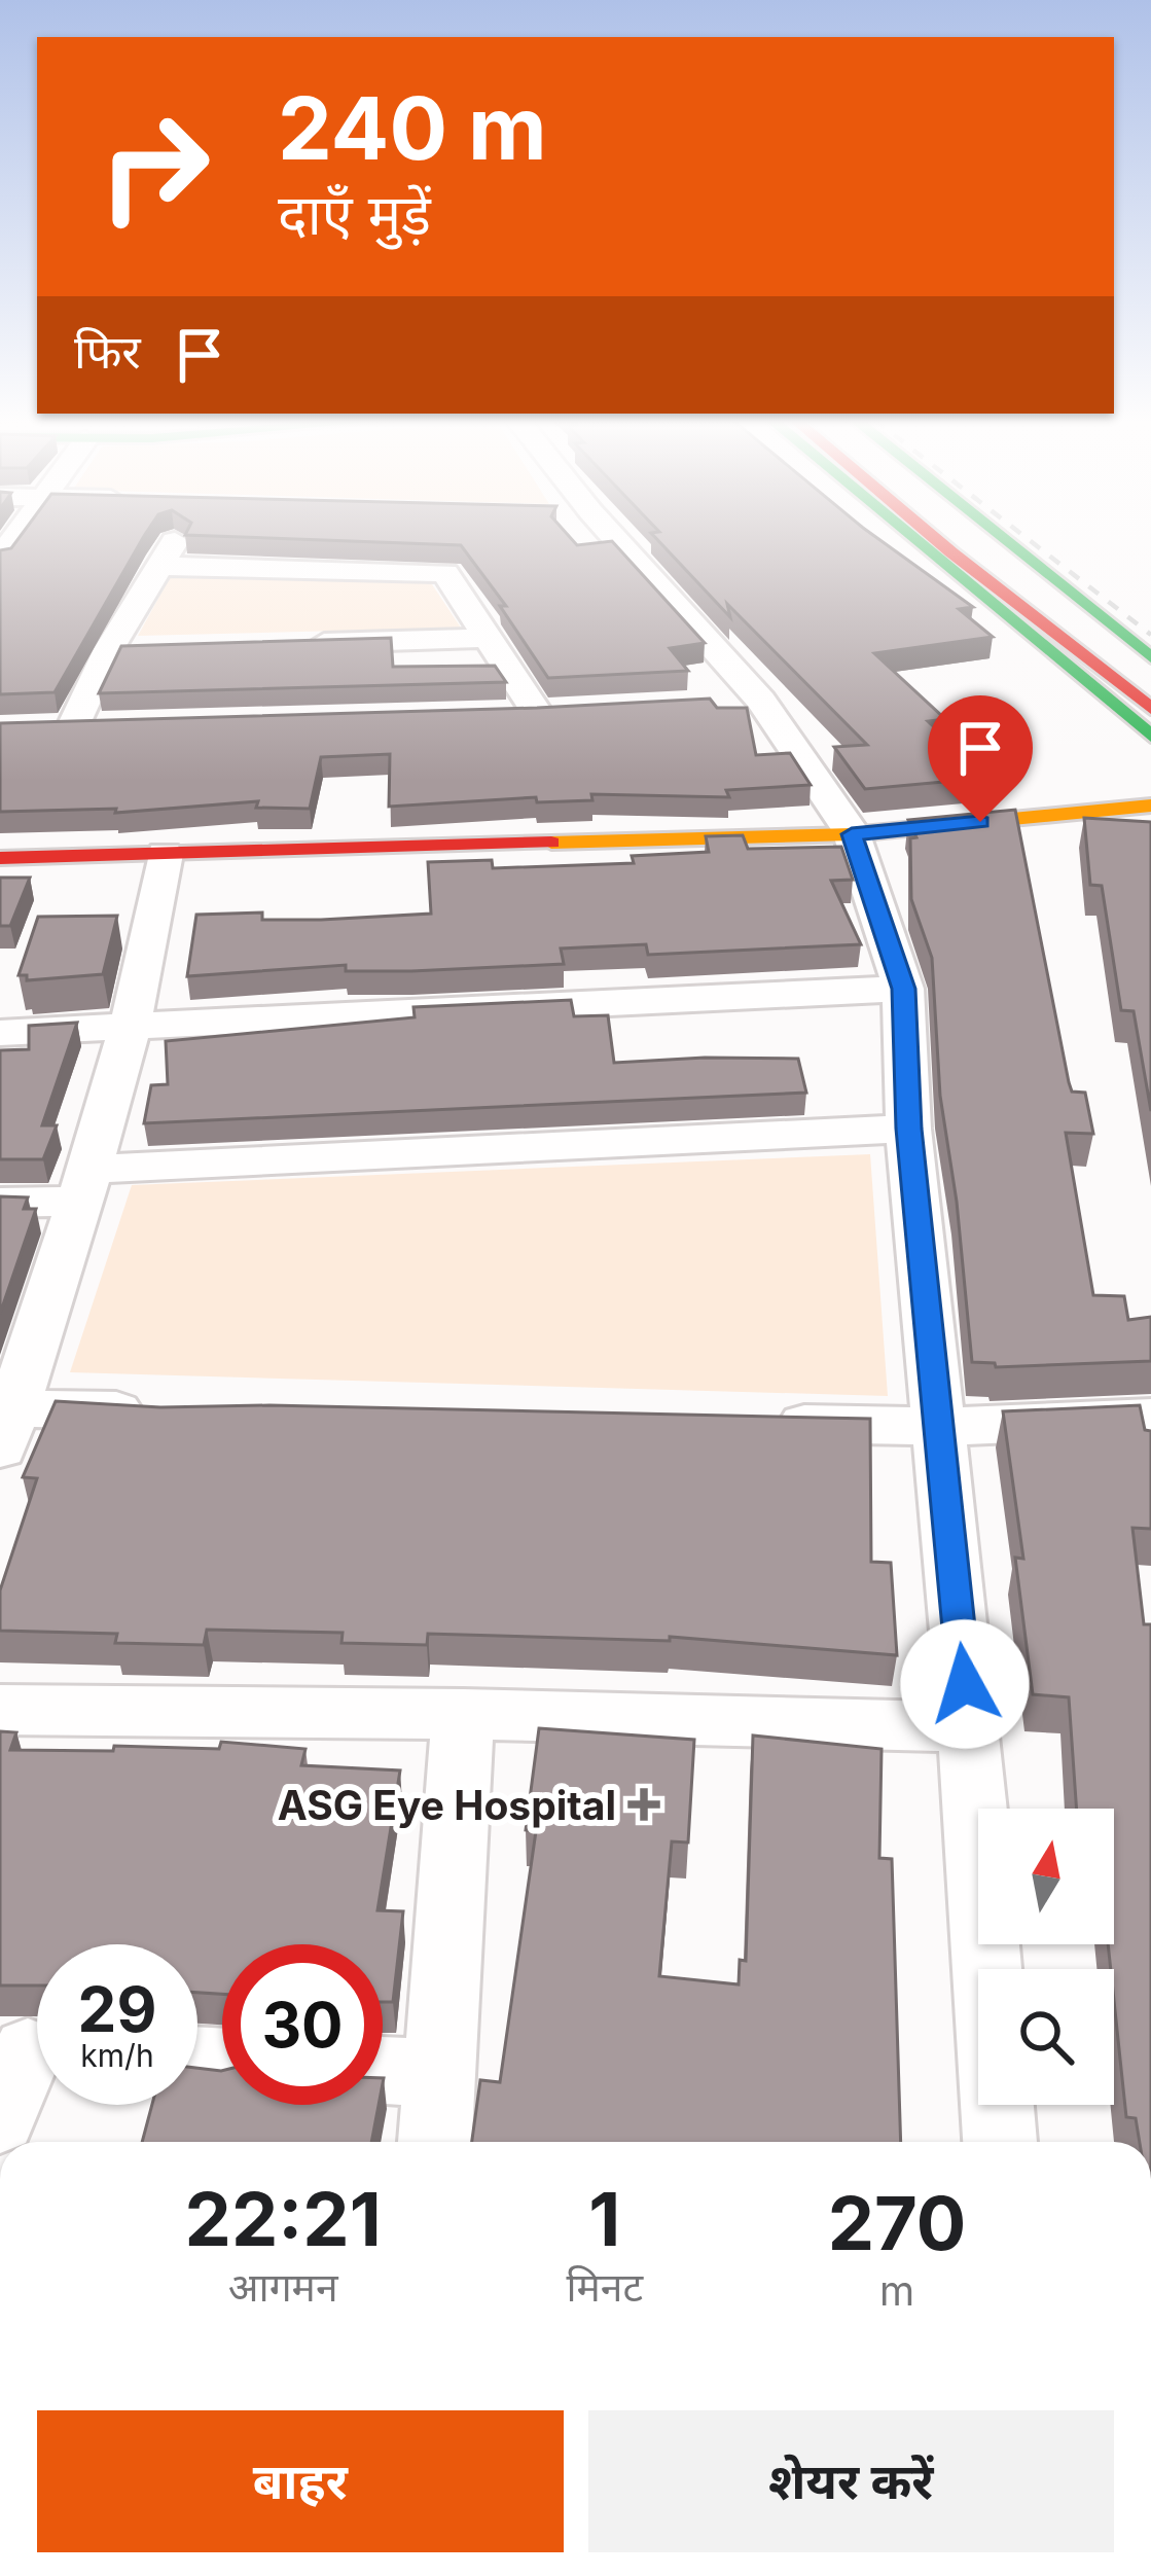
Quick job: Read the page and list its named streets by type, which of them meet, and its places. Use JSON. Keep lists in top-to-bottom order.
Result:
{
  "places": {
    "health": ["ASG Eye Hospital"]
  },
  "north": "top",
  "page": {
    "turn": ["240 m", "दाएँ मुड़ें"],
    "then": "फिर",
    "speed": "29 km/h",
    "limit": "30",
    "eta": [
      "22:21",
      "आगमन",
      "1",
      "मिनट",
      "270",
      "m"
    ],
    "buttons": ["बाहर", "शेयर करें"]
  }
}
